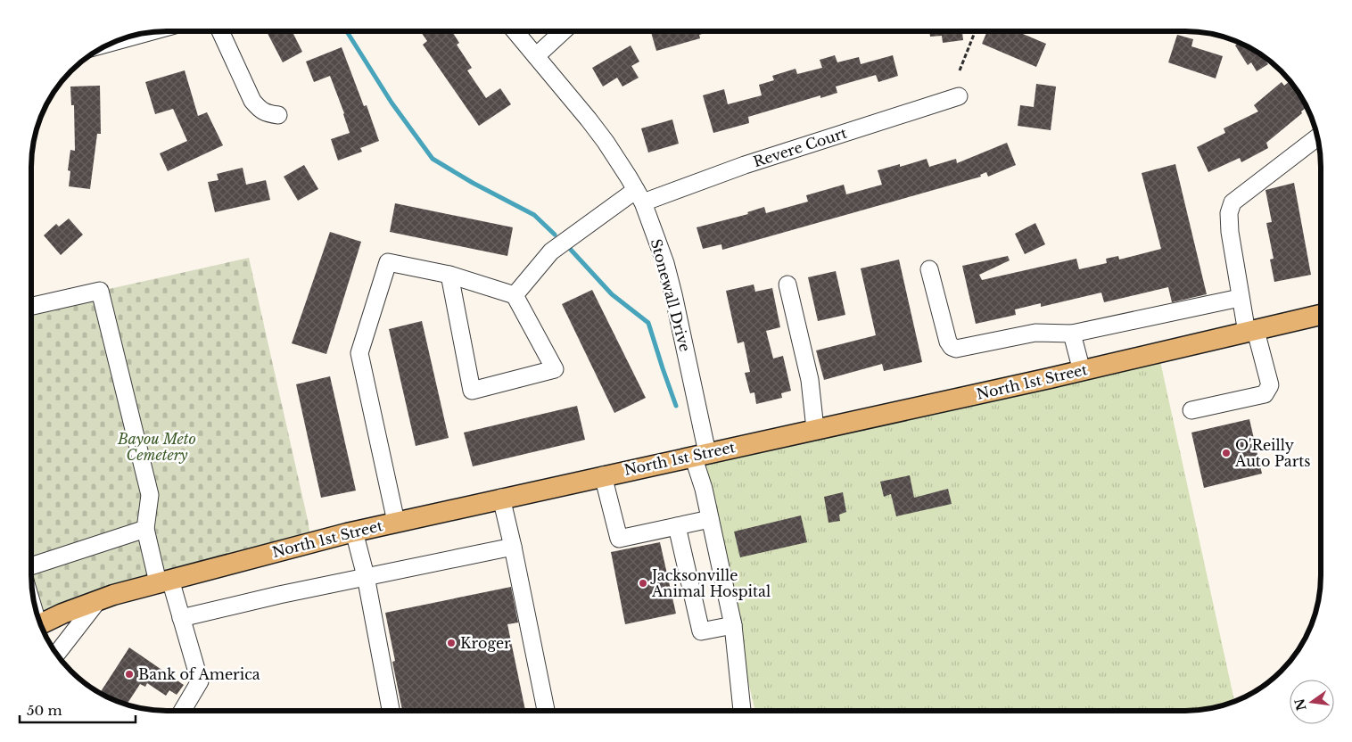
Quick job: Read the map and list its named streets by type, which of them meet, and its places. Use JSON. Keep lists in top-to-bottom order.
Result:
{
  "streets": {
    "main road": ["North 1st Street"],
    "street": ["Revere Court", "Stonewall Drive"]
  },
  "crossings": [
    ["Revere Court", "Stonewall Drive"],
    ["Stonewall Drive", "North 1st Street"]
  ],
  "parks": ["Bayou Meto Cemetery"],
  "places": [
    "O'Reilly Auto Parts",
    "Jacksonville Animal Hospital",
    "Kroger",
    "Bank of America"
  ],
  "scale_bar": "50 m",
  "north": "left"
}
